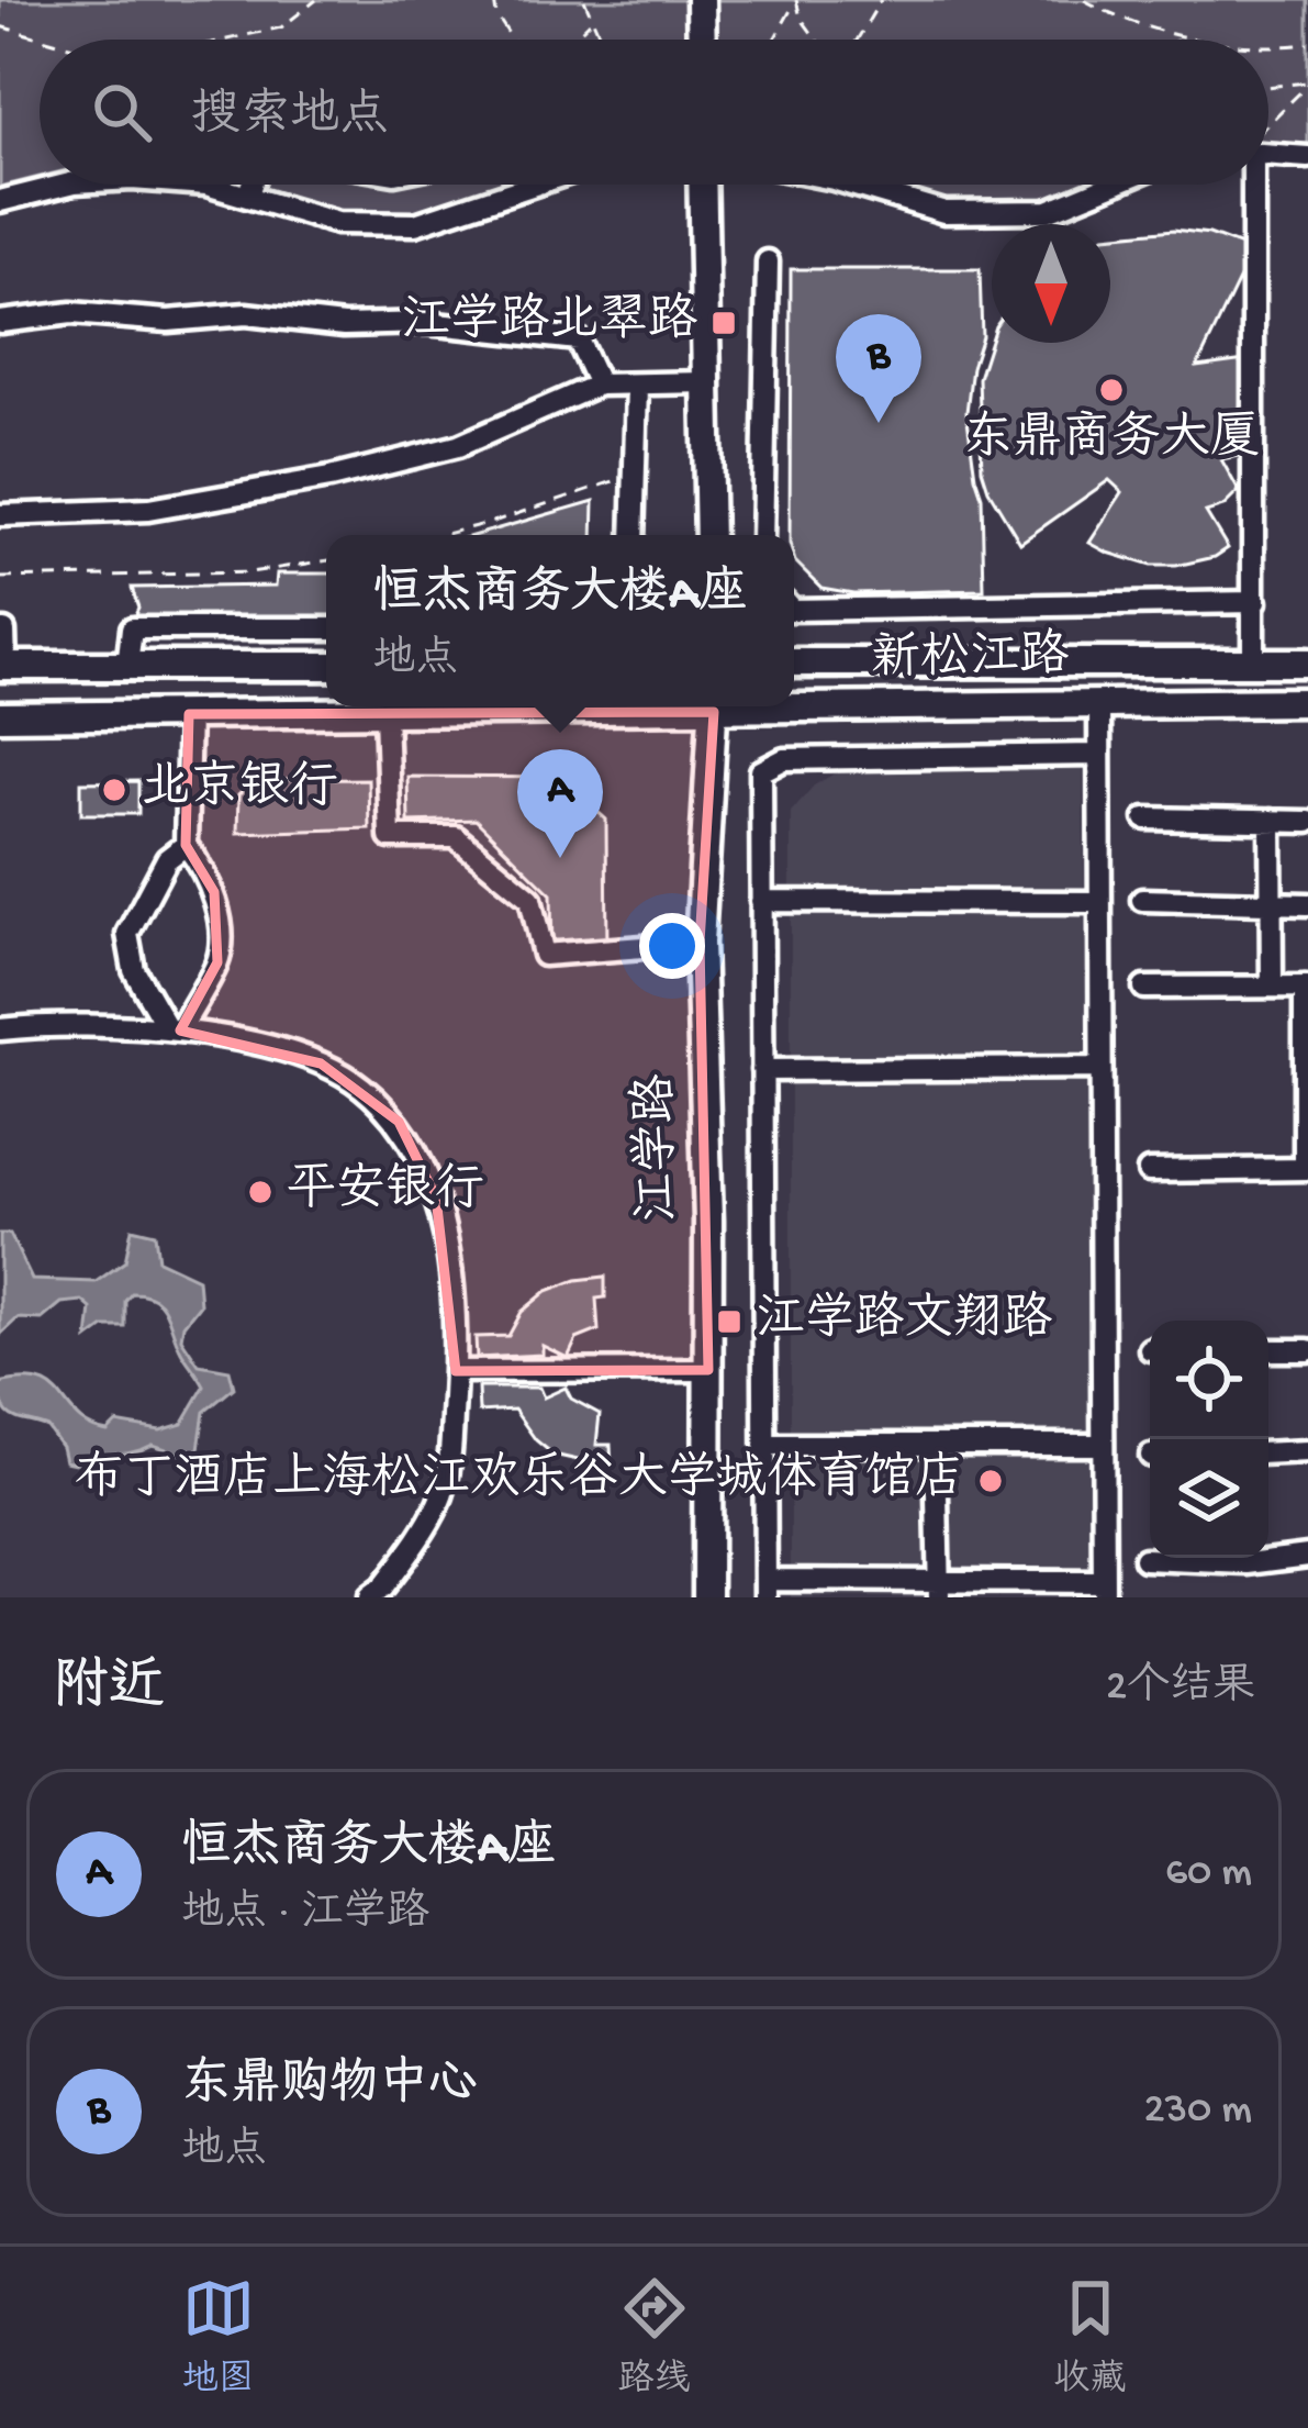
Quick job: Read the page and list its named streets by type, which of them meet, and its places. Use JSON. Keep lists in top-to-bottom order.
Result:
{
  "streets": {
    "main road": ["新松江路", "江学路"]
  },
  "places": {
    "transit": ["江学路北翠路", "江学路文翔路"],
    "other": [
      "东鼎商务大厦",
      "北京银行",
      "平安银行",
      "布丁酒店上海松江欢乐谷大学城体育馆店"
    ]
  },
  "north": "bottom",
  "page": {
    "search": "搜索地点",
    "pins": ["B", "A"],
    "popup": ["恒杰商务大楼A座", "地点"],
    "heading": ["附近", "2个结果"],
    "list": [
      {
        "mark": "A",
        "name": "恒杰商务大楼A座",
        "note": "地点 · 江学路",
        "value": "60 m"
      },
      {
        "mark": "B",
        "name": "东鼎购物中心",
        "note": "地点",
        "value": "230 m"
      }
    ],
    "nav": ["地图", "路线", "收藏"]
  }
}
